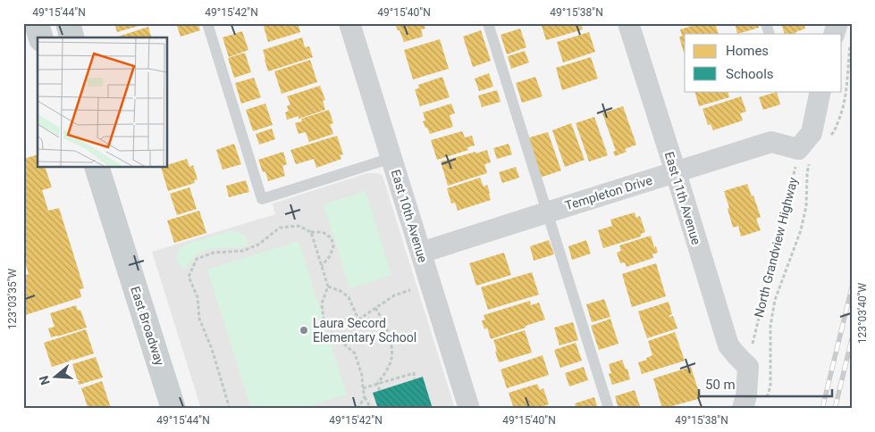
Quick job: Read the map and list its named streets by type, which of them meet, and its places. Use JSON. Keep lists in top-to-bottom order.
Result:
{
  "streets": {
    "main road": ["East Broadway"],
    "street": ["Templeton Drive", "East 11th Avenue", "East 10th Avenue"],
    "path": ["North Grandview Highway"]
  },
  "crossings": [
    ["Templeton Drive", "East 11th Avenue"],
    ["Templeton Drive", "East 10th Avenue"],
    ["Templeton Drive", "North Grandview Highway"],
    ["East 11th Avenue", "North Grandview Highway"]
  ],
  "places": ["Laura Secord Elementary School"],
  "legend": ["Homes", "Schools"],
  "scale_bar": "50 m",
  "north": "left",
  "coordinates": [
    "49°15'44\"N",
    "49°15'42\"N",
    "49°15'40\"N",
    "49°15'38\"N",
    "123°03'35\"W",
    "123°03'40\"W"
  ]
}
